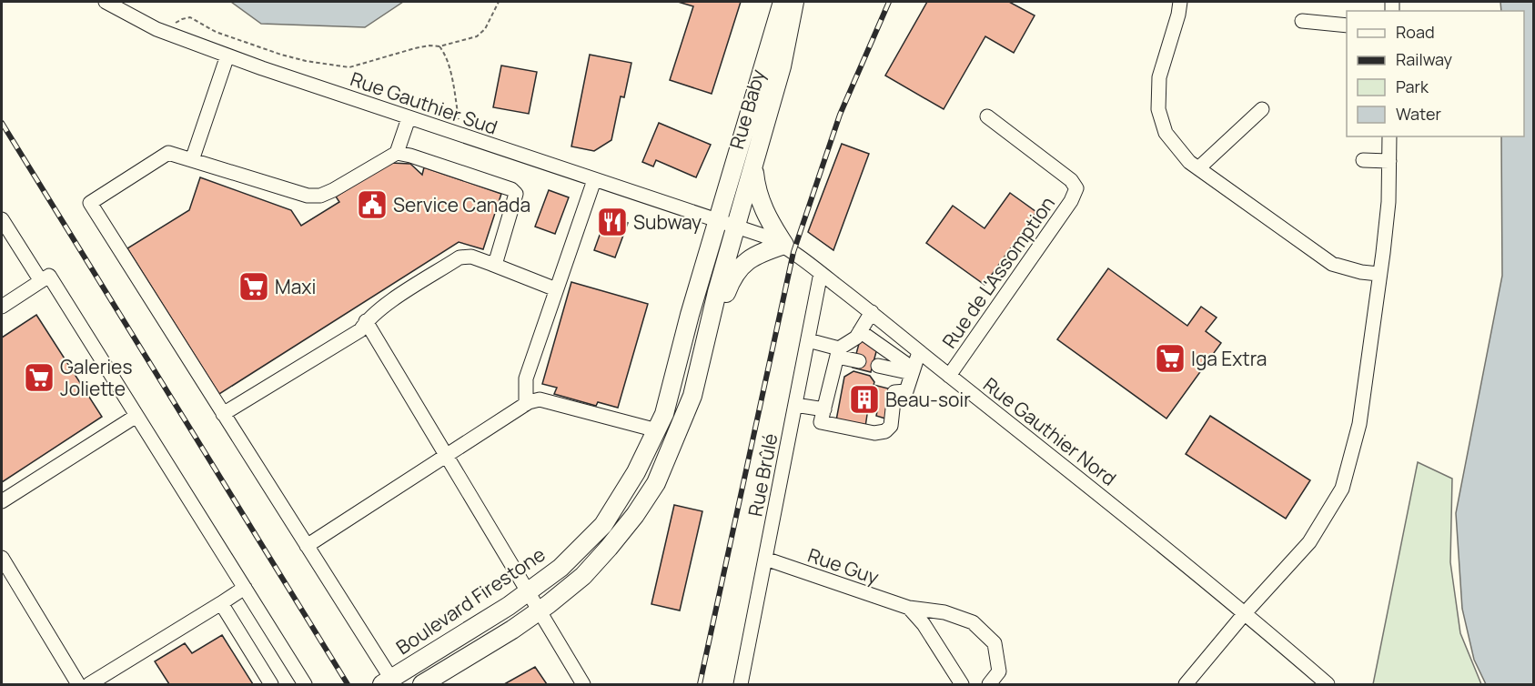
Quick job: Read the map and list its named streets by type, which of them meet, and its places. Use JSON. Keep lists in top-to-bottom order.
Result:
{
  "streets": {
    "main road": ["Rue Baby", "Boulevard Firestone"],
    "street": [
      "Rue Gauthier Sud",
      "Rue de L'Assomption",
      "Rue Gauthier Nord",
      "Rue Brûlé",
      "Rue Guy"
    ]
  },
  "crossings": [
    ["Rue Gauthier Sud", "Rue Baby"],
    ["Rue Gauthier Sud", "Rue Gauthier Nord"],
    ["Rue Gauthier Sud", "Boulevard Firestone"],
    ["Rue Baby", "Rue Gauthier Nord"],
    ["Rue Baby", "Boulevard Firestone"],
    ["Rue de L'Assomption", "Rue Gauthier Nord"],
    ["Rue Gauthier Nord", "Rue Brûlé"],
    ["Rue Brûlé", "Rue Guy"]
  ],
  "places": {
    "public building": ["Service Canada"],
    "restaurant": ["Subway"],
    "supermarket": ["Maxi", "Iga Extra", "Galeries Joliette"],
    "building": ["Beau-soir"]
  },
  "legend": [
    "Road",
    "Railway",
    "Park",
    "Water"
  ]
}
